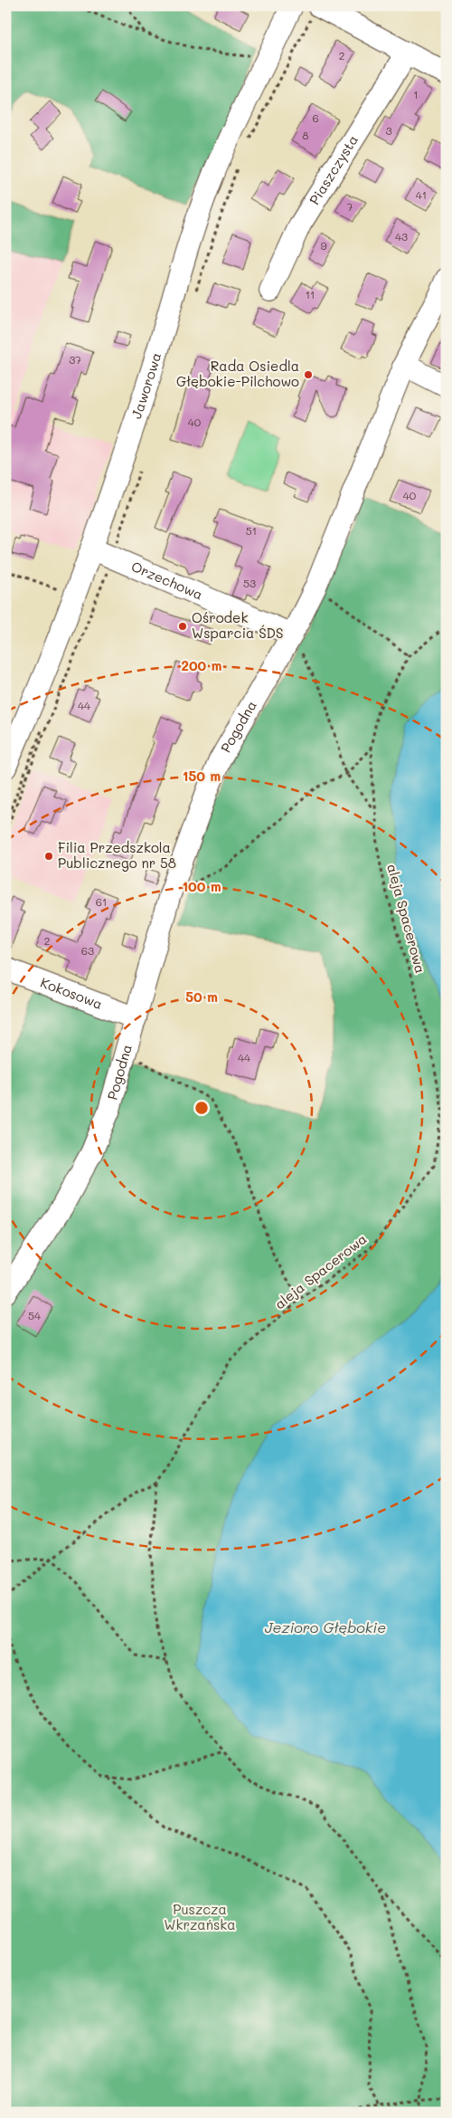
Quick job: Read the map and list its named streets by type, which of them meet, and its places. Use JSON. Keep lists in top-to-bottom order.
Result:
{
  "streets": {
    "street": [
      "Piaszczysta",
      "Jaworowa",
      "Orzechowa",
      "Pogodna",
      "Kokosowa"
    ],
    "path": ["aleja Spacerowa"]
  },
  "crossings": [
    ["Jaworowa", "Orzechowa"],
    ["Orzechowa", "Pogodna"],
    ["Pogodna", "Kokosowa"]
  ],
  "water": ["Jezioro Głębokie"],
  "parks": ["Puszcza Wkrzańska"],
  "places": ["Rada Osiedla Głębokie-Pilchowo", "Ośrodek Wsparcia ŚDS", "Filia Przedszkola Publicznego nr 58"],
  "house_numbers": [
    "2",
    "1",
    "6",
    "3",
    "8",
    "41",
    "7",
    "43",
    "9",
    "11",
    "37",
    "40",
    "40",
    "51",
    "53",
    "44",
    "61",
    "2",
    "63",
    "44",
    "54"
  ],
  "rings": [
    "200 m",
    "150 m",
    "100 m",
    "50 m"
  ]
}
